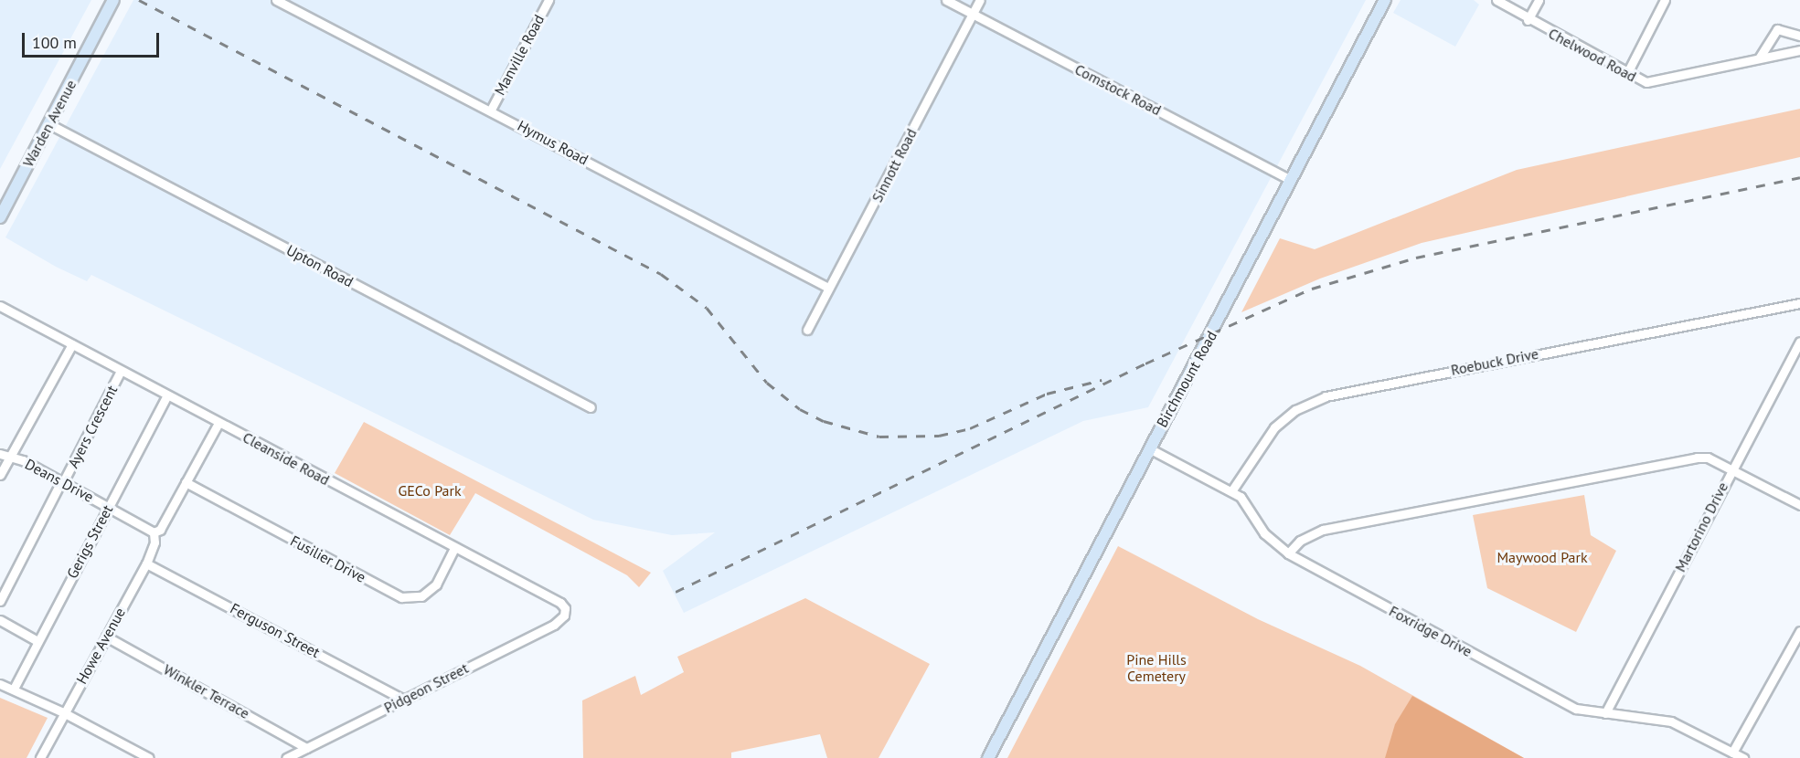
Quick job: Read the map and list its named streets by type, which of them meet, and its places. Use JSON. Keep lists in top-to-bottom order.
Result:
{
  "streets": {
    "main road": ["Warden Avenue", "Birchmount Road"],
    "street": [
      "Manville Road",
      "Chelwood Road",
      "Comstock Road",
      "Hymus Road",
      "Sinnott Road",
      "Upton Road",
      "Roebuck Drive",
      "Ayers Crescent",
      "Cleanside Road",
      "Deans Drive",
      "Martorino Drive",
      "Gerigs Street",
      "Fusilier Drive",
      "Ferguson Street",
      "Foxridge Drive",
      "Howe Avenue",
      "Pidgeon Street",
      "Winkler Terrace"
    ]
  },
  "crossings": [
    ["Manville Road", "Hymus Road"],
    ["Comstock Road", "Sinnott Road"],
    ["Comstock Road", "Birchmount Road"],
    ["Warden Avenue", "Upton Road"],
    ["Hymus Road", "Sinnott Road"],
    ["Roebuck Drive", "Foxridge Drive"],
    ["Birchmount Road", "Foxridge Drive"],
    ["Ayers Crescent", "Cleanside Road"],
    ["Ayers Crescent", "Deans Drive"],
    ["Cleanside Road", "Gerigs Street"],
    ["Cleanside Road", "Fusilier Drive"],
    ["Cleanside Road", "Howe Avenue"],
    ["Cleanside Road", "Pidgeon Street"],
    ["Deans Drive", "Gerigs Street"],
    ["Deans Drive", "Howe Avenue"],
    ["Martorino Drive", "Foxridge Drive"],
    ["Fusilier Drive", "Howe Avenue"],
    ["Ferguson Street", "Howe Avenue"],
    ["Ferguson Street", "Pidgeon Street"],
    ["Howe Avenue", "Winkler Terrace"],
    ["Pidgeon Street", "Winkler Terrace"]
  ],
  "parks": ["GECo Park", "Maywood Park", "Pine Hills Cemetery"],
  "scale_bar": "100 m"
}
